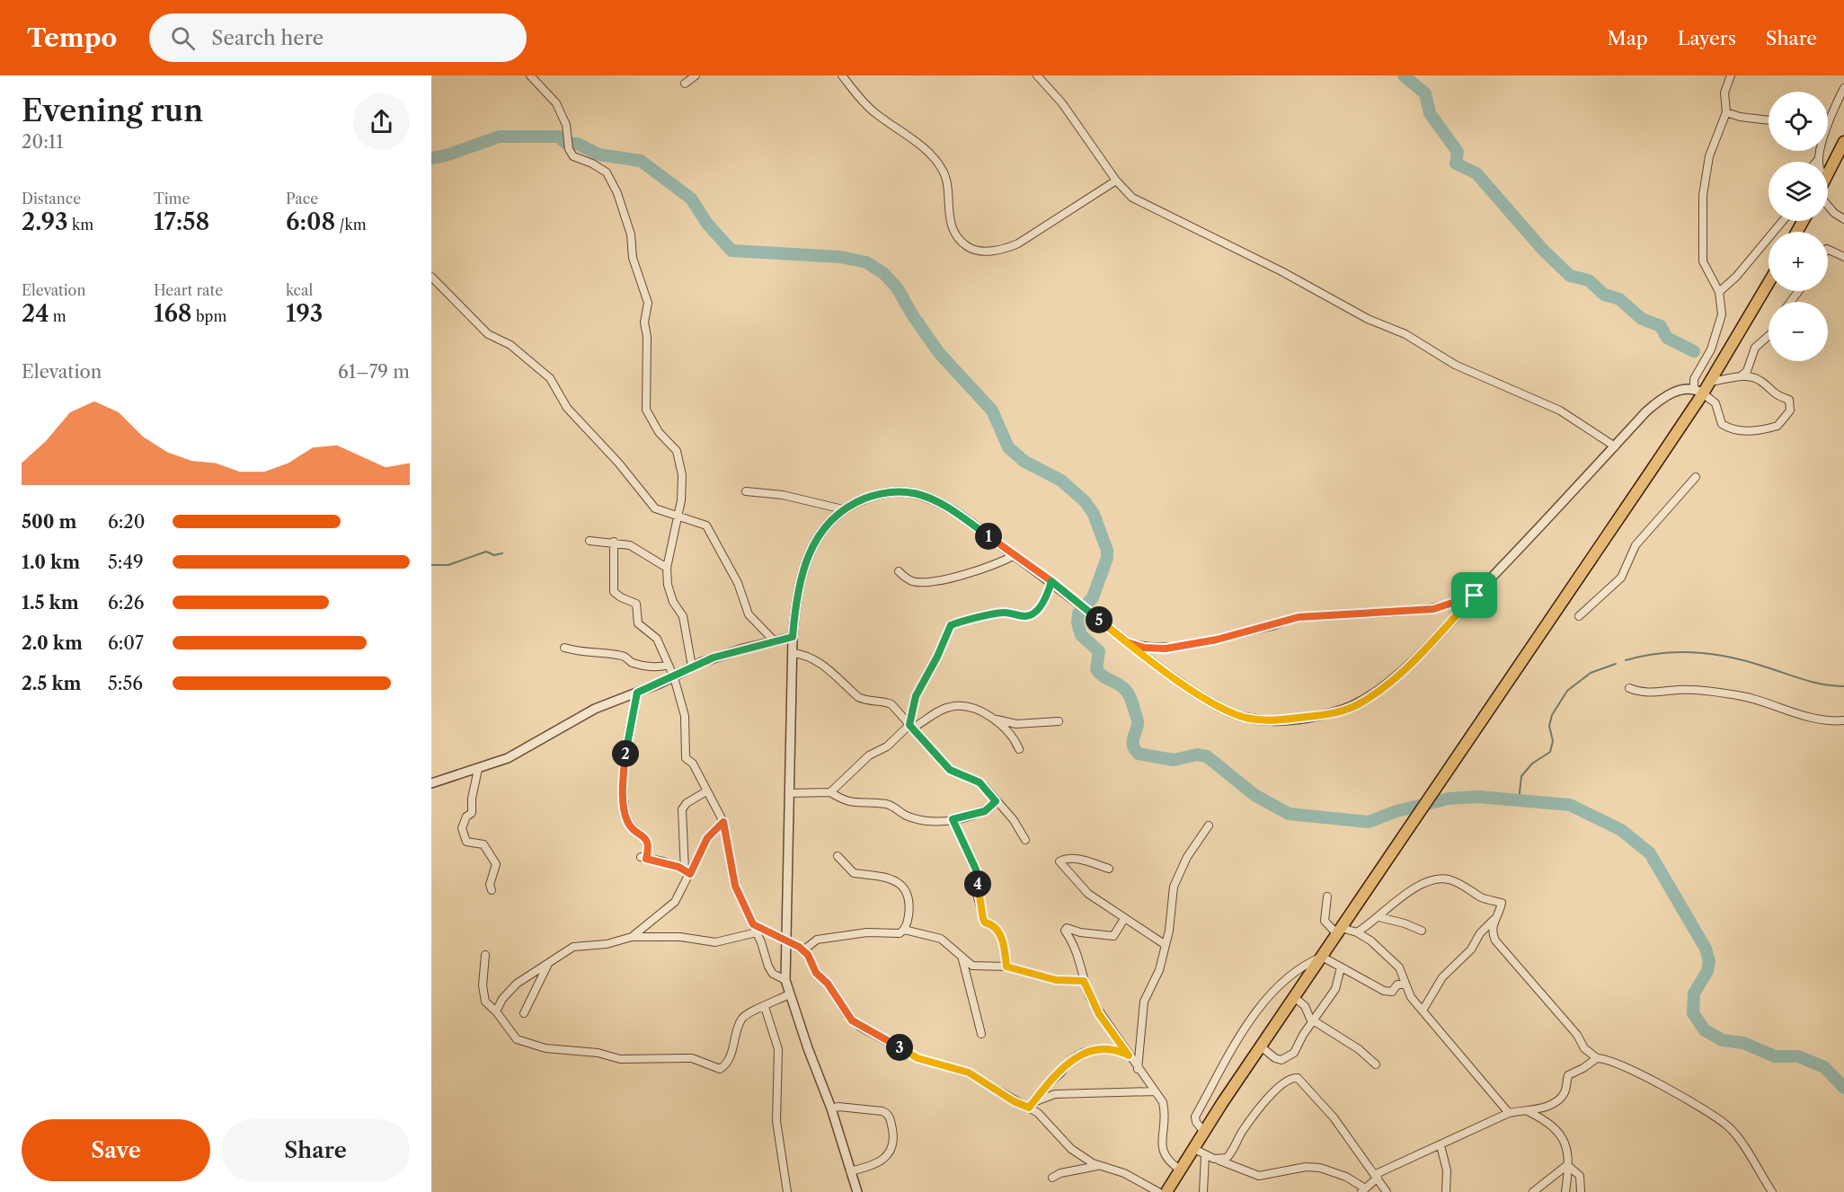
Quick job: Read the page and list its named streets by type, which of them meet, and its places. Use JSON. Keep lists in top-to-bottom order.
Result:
{
  "page": {
    "header": "Tempo",
    "search": "Search here",
    "nav": ["Map", "Layers", "Share"],
    "heading": ["Evening run", "20:11"],
    "map_buttons": ["+", "−"],
    "stats": [
      ["Distance", "2.93 km"],
      ["Time", "17:58"],
      ["Pace", "6:08 /km"],
      ["Elevation", "24 m"],
      ["Heart rate", "168 bpm"],
      ["kcal", "193"]
    ],
    "chart": ["Elevation", "61–79 m"],
    "list": [
      {
        "name": "500 m",
        "note": "6:20"
      },
      {
        "name": "1.0 km",
        "note": "5:49"
      },
      {
        "name": "1.5 km",
        "note": "6:26"
      },
      {
        "name": "2.0 km",
        "note": "6:07"
      },
      {
        "name": "2.5 km",
        "note": "5:56"
      }
    ],
    "pins": [
      "1",
      "5",
      "2",
      "4",
      "3"
    ],
    "buttons": ["Save", "Share"]
  }
}
